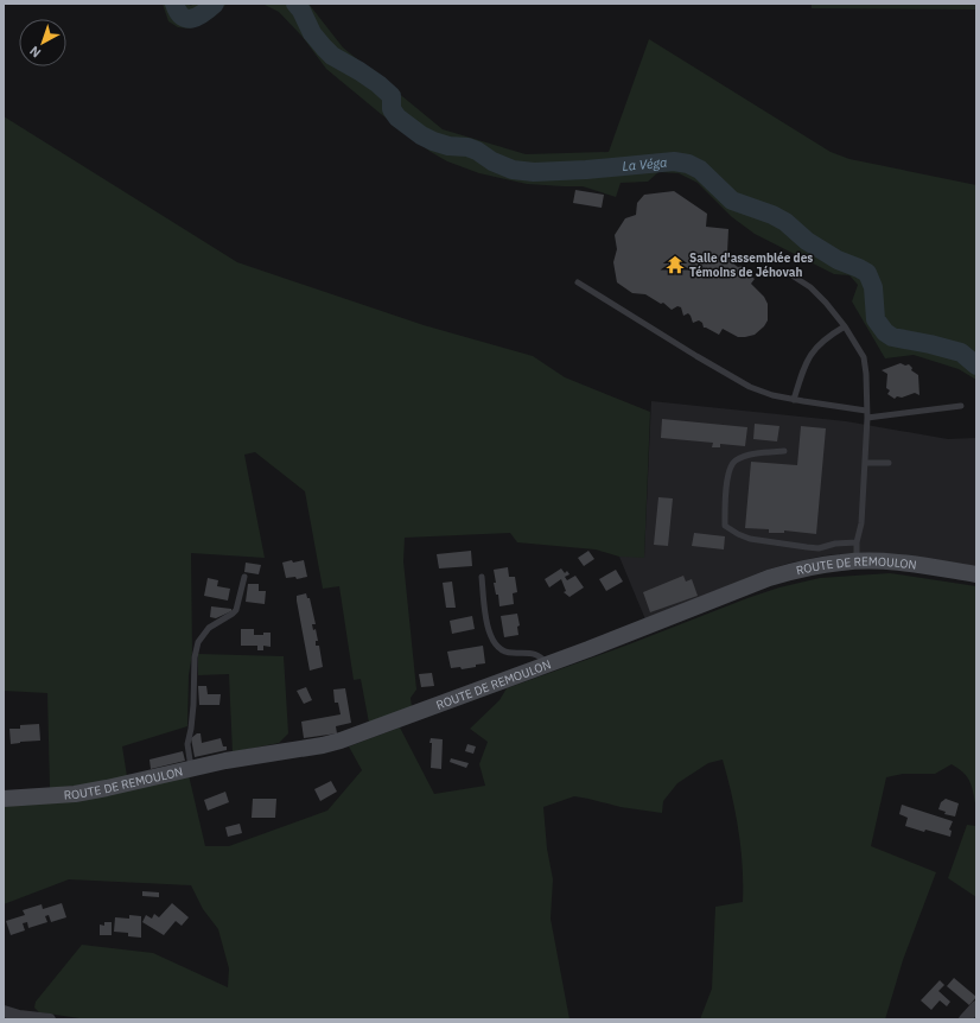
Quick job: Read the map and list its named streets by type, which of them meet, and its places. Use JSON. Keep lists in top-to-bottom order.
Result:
{
  "streets": {
    "main road": ["ROUTE DE REMOULON"]
  },
  "water": ["La Véga"],
  "places": {
    "temple": ["Salle d'assemblée des Témoins de Jéhovah"]
  },
  "north": "bottom left"
}
